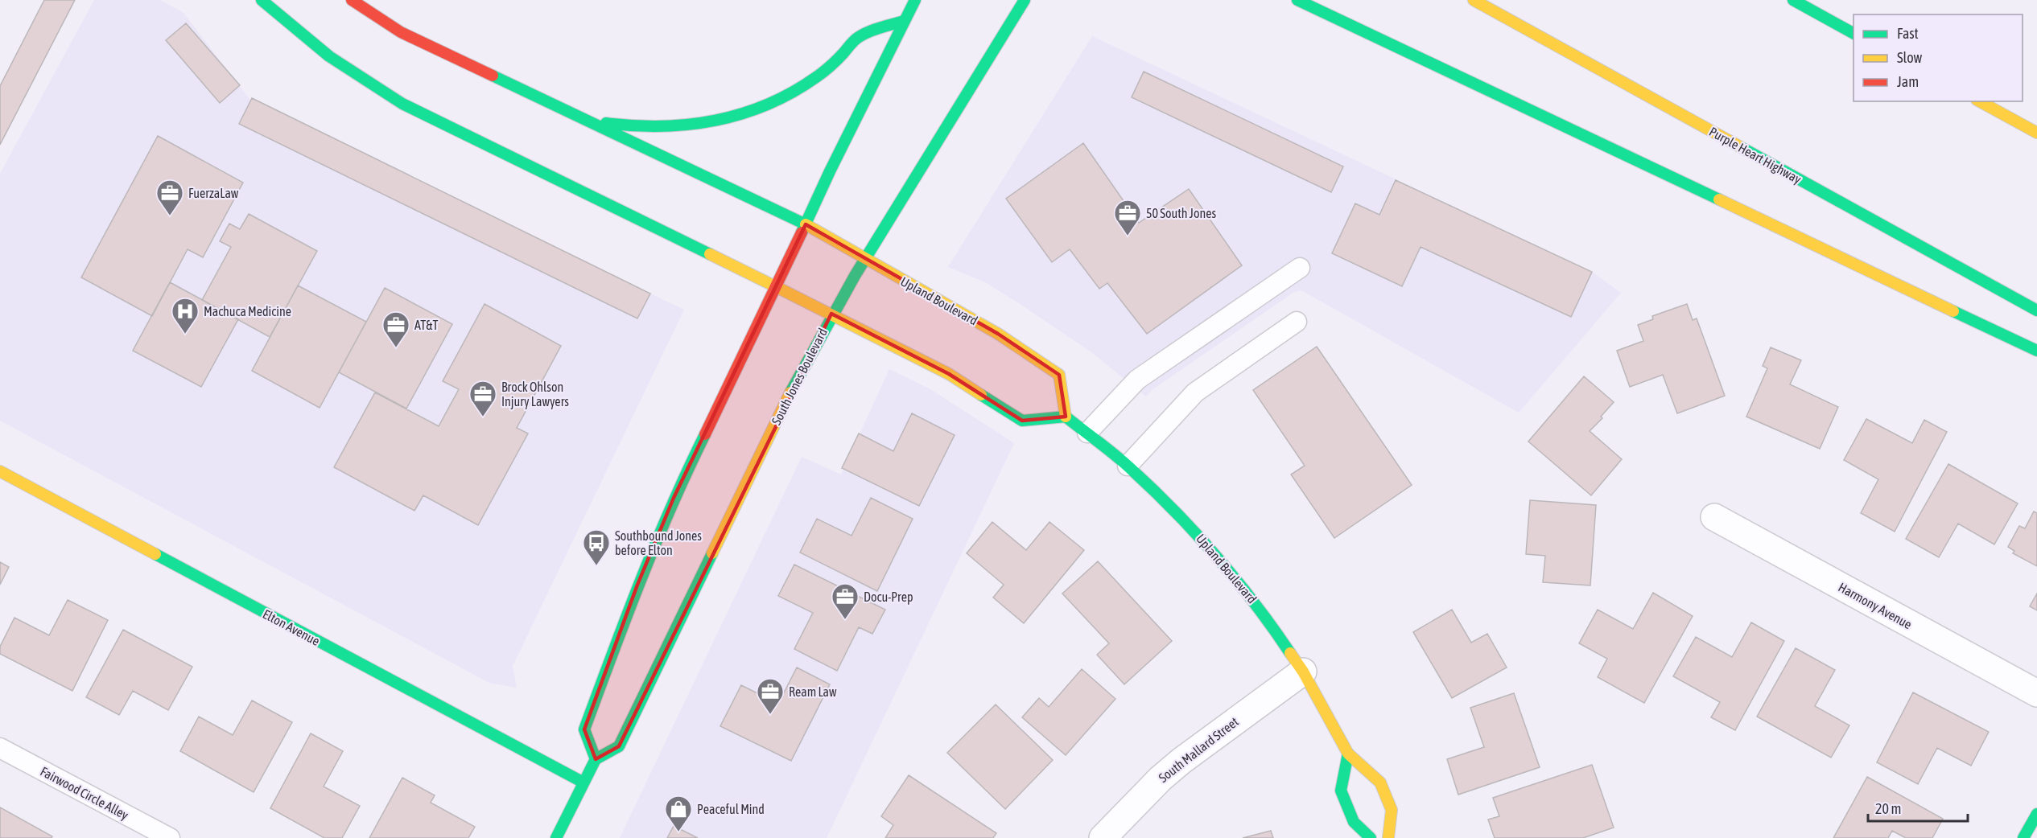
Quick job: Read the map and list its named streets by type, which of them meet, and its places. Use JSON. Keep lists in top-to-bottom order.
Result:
{
  "streets": {
    "main road": [
      "Purple Heart Highway",
      "Upland Boulevard",
      "South Jones Boulevard",
      "Elton Avenue"
    ],
    "street": ["Harmony Avenue", "South Mallard Street"],
    "lane": ["Fairwood Circle Alley"]
  },
  "crossings": [
    ["Upland Boulevard", "South Jones Boulevard"],
    ["Upland Boulevard", "South Mallard Street"]
  ],
  "places": {
    "office": [
      "FuerzaLaw",
      "50 South Jones",
      "AT&T",
      "Brock Ohlson Injury Lawyers",
      "Docu-Prep",
      "Ream Law"
    ],
    "hospital": ["Machuca Medicine"],
    "bus stop": ["Southbound Jones before Elton"],
    "shop": ["Peaceful Mind"]
  },
  "legend": ["Fast", "Slow", "Jam"],
  "scale_bar": "20 m"
}
